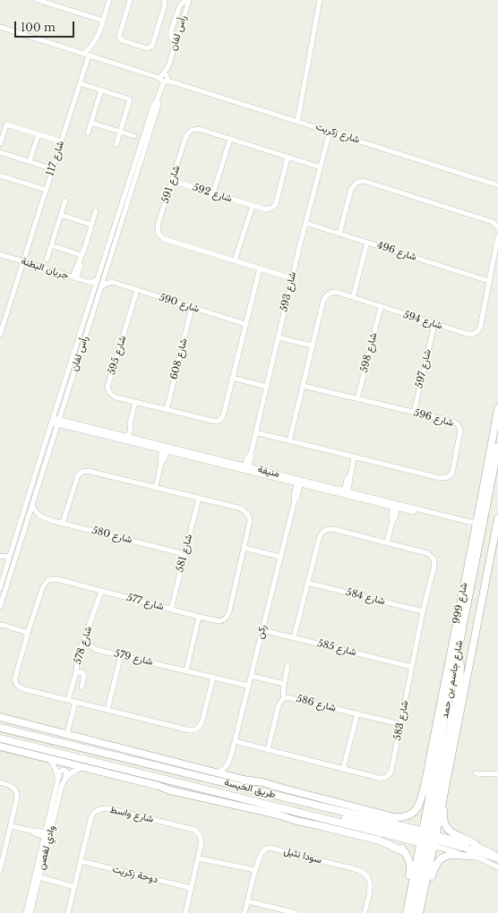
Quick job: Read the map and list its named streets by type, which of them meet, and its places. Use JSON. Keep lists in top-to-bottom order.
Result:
{
  "streets": {
    "main road": ["شارع 999", "شارع جاسم بن حمد", "طريق الخيسة"],
    "street": [
      "رأس لفان",
      "شارع زكريت",
      "شارع 117",
      "شارع 591",
      "شارع 592",
      "شارع 496",
      "جريان البطنة",
      "شارع 593",
      "شارع 590",
      "شارع 594",
      "شارع 598",
      "شارع 595",
      "شارع 608",
      "شارع 597",
      "شارع 596",
      "منيفة",
      "شارع 580",
      "شارع 581",
      "شارع 584",
      "شارع 577",
      "ركن",
      "شارع 578",
      "شارع 585",
      "شارع 579",
      "شارع 586",
      "شارع 583",
      "شارع واسط",
      "وادي لغصن",
      "سودا نثيل",
      "دوحة زكريت"
    ]
  },
  "crossings": [
    ["رأس لفان", "شارع زكريت"],
    ["رأس لفان", "منيفة"],
    ["شارع زكريت", "شارع 117"],
    ["شارع زكريت", "شارع 593"],
    ["شارع 117", "جريان البطنة"],
    ["شارع 591", "شارع 592"],
    ["شارع 591", "شارع 593"],
    ["شارع 591", "شارع 595"],
    ["شارع 496", "شارع 593"],
    ["شارع 496", "شارع 594"],
    ["شارع 593", "شارع 596"],
    ["شارع 593", "منيفة"],
    ["شارع 590", "شارع 595"],
    ["شارع 590", "شارع 608"],
    ["شارع 594", "شارع 598"],
    ["شارع 594", "شارع 597"],
    ["شارع 594", "شارع 596"],
    ["شارع 598", "شارع 596"],
    ["شارع 595", "شارع 608"],
    ["شارع 597", "شارع 596"],
    ["منيفة", "شارع 999"],
    ["منيفة", "ركن"],
    ["شارع 580", "شارع 581"],
    ["شارع 580", "شارع 577"],
    ["شارع 581", "شارع 577"],
    ["شارع 584", "شارع 583"],
    ["شارع 577", "شارع 578"],
    ["شارع 577", "شارع 579"],
    ["شارع 999", "طريق الخيسة"],
    ["ركن", "شارع 585"],
    ["ركن", "شارع 579"],
    ["ركن", "شارع 583"],
    ["شارع 578", "شارع 579"],
    ["شارع 585", "شارع 583"],
    ["شارع جاسم بن حمد", "طريق الخيسة"],
    ["شارع 586", "شارع 583"],
    ["طريق الخيسة", "وادي لغصن"],
    ["شارع واسط", "دوحة زكريت"]
  ],
  "scale_bar": "100 m"
}
